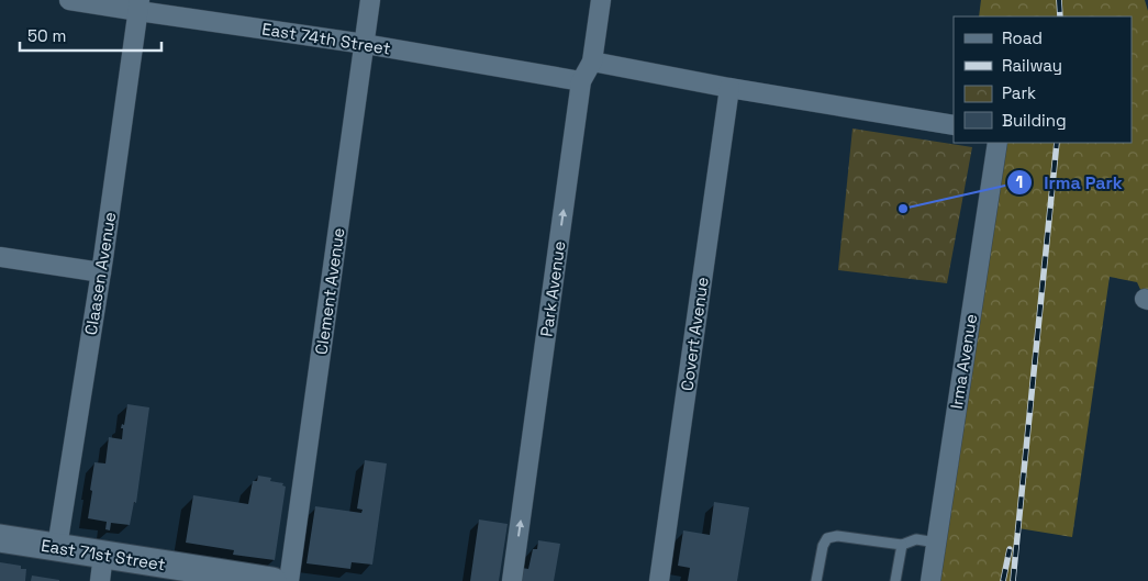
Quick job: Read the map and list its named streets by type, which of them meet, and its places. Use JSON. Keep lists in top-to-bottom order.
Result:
{
  "streets": {
    "main road": ["East 71st Street"],
    "street": [
      "East 74th Street",
      "Claasen Avenue",
      "Park Avenue",
      "Clement Avenue",
      "Covert Avenue",
      "Irma Avenue"
    ]
  },
  "crossings": [
    ["East 74th Street", "Claasen Avenue"],
    ["East 74th Street", "Park Avenue"],
    ["East 74th Street", "Clement Avenue"],
    ["Claasen Avenue", "East 71st Street"]
  ],
  "one_way": ["Park Avenue"],
  "places": ["Irma Park"],
  "legend": [
    "Road",
    "Railway",
    "Park",
    "Building"
  ],
  "scale_bar": "50 m"
}
